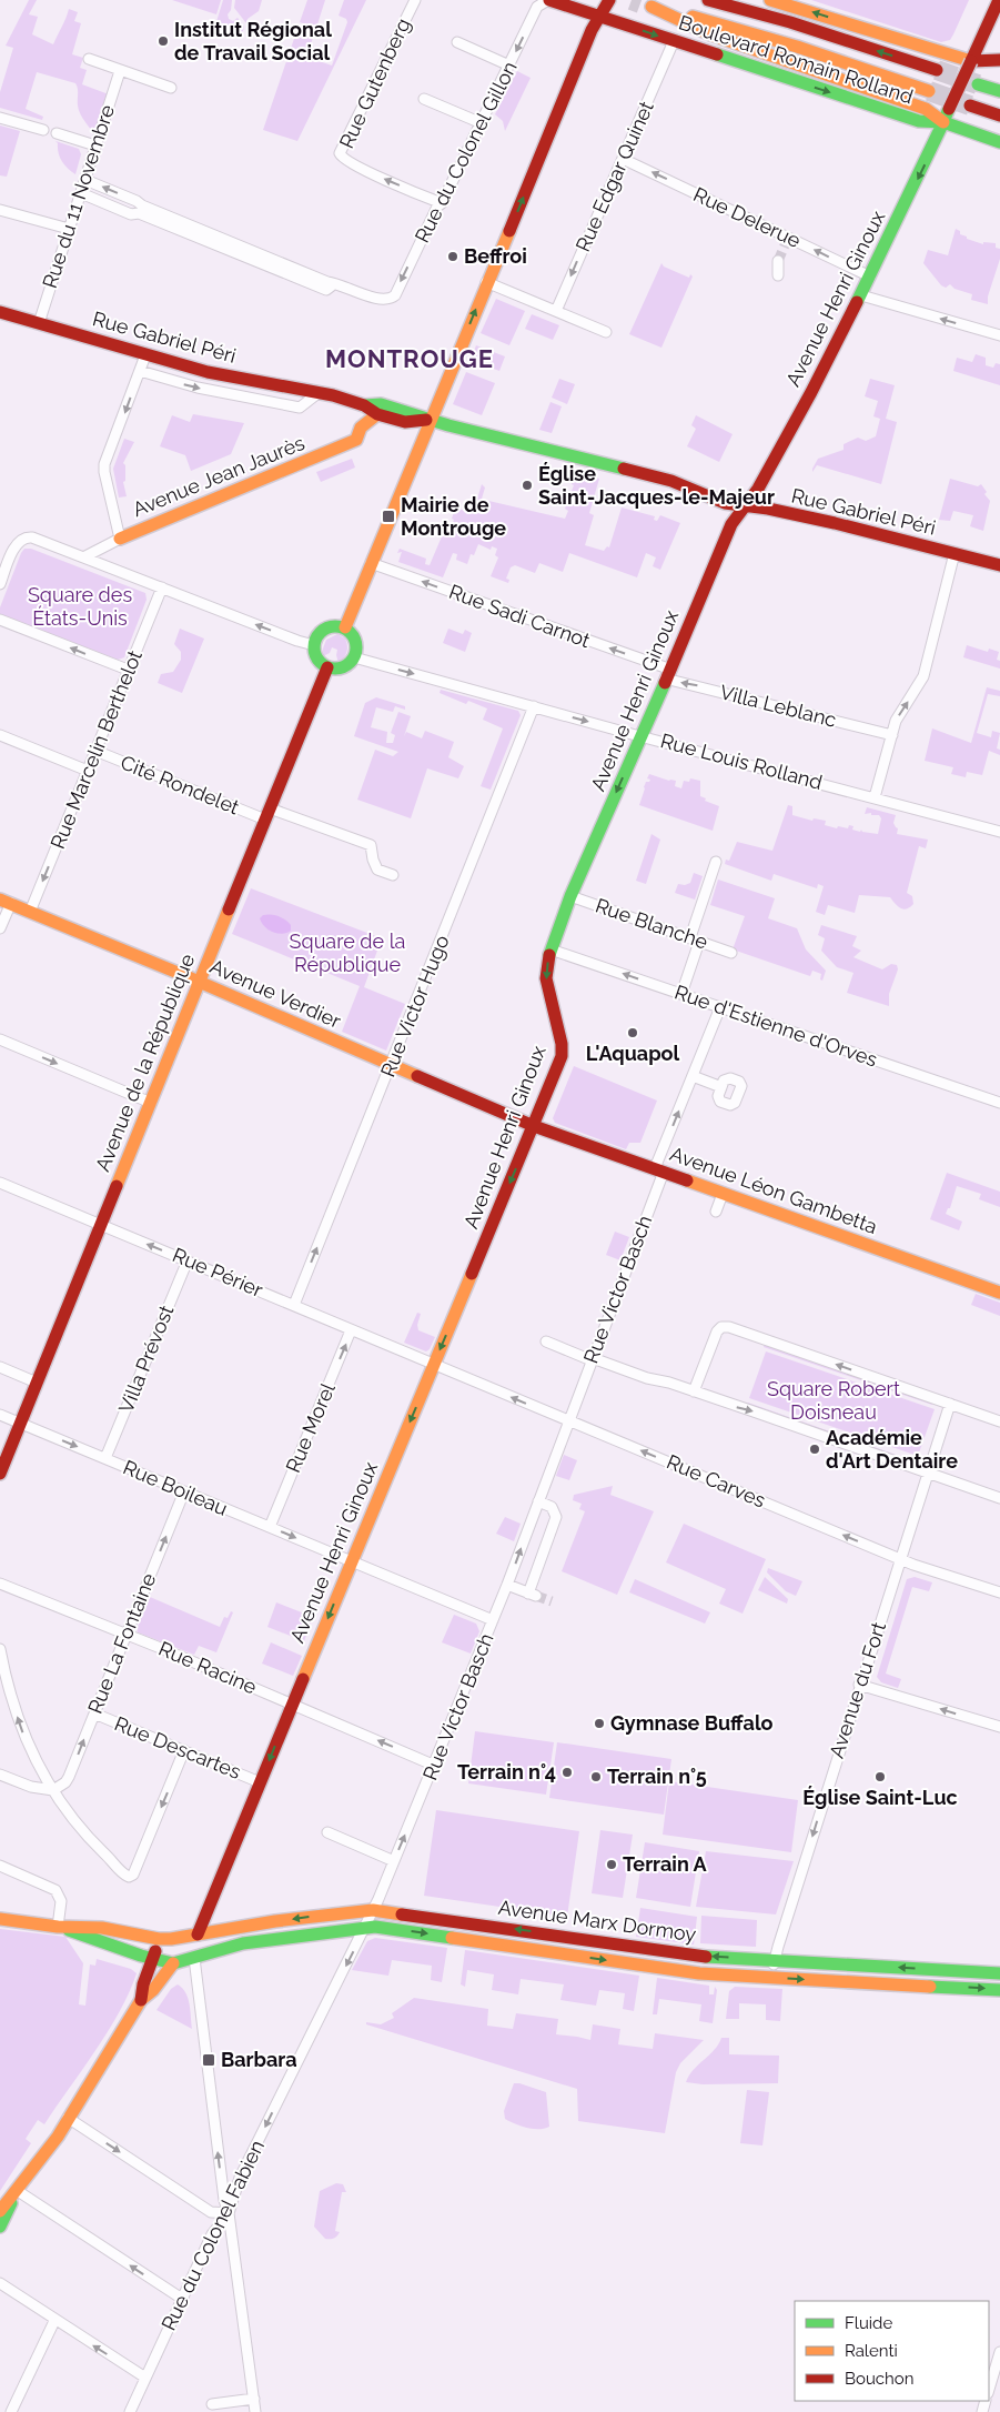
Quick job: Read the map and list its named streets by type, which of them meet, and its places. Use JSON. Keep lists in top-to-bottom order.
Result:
{
  "streets": {
    "main road": [
      "Boulevard Romain Rolland",
      "Avenue Henri Ginoux",
      "Rue Gabriel Péri",
      "Avenue Jean Jaurès",
      "Avenue Verdier",
      "Avenue de la République",
      "Avenue Léon Gambetta",
      "Avenue Marx Dormoy"
    ],
    "street": [
      "Rue Gutenberg",
      "Rue du Colonel Gillon",
      "Rue Edgar Quinet",
      "Rue du 11 Novembre",
      "Rue Delerue",
      "Rue Sadi Carnot",
      "Villa Leblanc",
      "Rue Marcelin Berthelot",
      "Rue Louis Rolland",
      "Cité Rondelet",
      "Rue Blanche",
      "Rue Victor Hugo",
      "Rue d'Estienne d'Orves",
      "Rue Périer",
      "Rue Victor Basch",
      "Villa Prévost",
      "Rue Morel",
      "Rue Carves",
      "Rue Boileau",
      "Rue La Fontaine",
      "Rue Racine",
      "Avenue du Fort",
      "Rue Descartes",
      "Rue du Colonel Fabien"
    ]
  },
  "crossings": [
    ["Boulevard Romain Rolland", "Rue du Colonel Gillon"],
    ["Boulevard Romain Rolland", "Rue Edgar Quinet"],
    ["Boulevard Romain Rolland", "Avenue Henri Ginoux"],
    ["Rue Gutenberg", "Rue du Colonel Gillon"],
    ["Rue Edgar Quinet", "Rue Delerue"],
    ["Rue du 11 Novembre", "Rue Gabriel Péri"],
    ["Rue Delerue", "Avenue Henri Ginoux"],
    ["Avenue Henri Ginoux", "Rue Gabriel Péri"],
    ["Avenue Henri Ginoux", "Rue Sadi Carnot"],
    ["Avenue Henri Ginoux", "Villa Leblanc"],
    ["Avenue Henri Ginoux", "Rue Louis Rolland"],
    ["Avenue Henri Ginoux", "Rue Blanche"],
    ["Avenue Henri Ginoux", "Avenue Verdier"],
    ["Avenue Henri Ginoux", "Rue d'Estienne d'Orves"],
    ["Avenue Henri Ginoux", "Avenue Léon Gambetta"],
    ["Avenue Henri Ginoux", "Rue Périer"],
    ["Avenue Henri Ginoux", "Rue Carves"],
    ["Avenue Henri Ginoux", "Rue Boileau"],
    ["Avenue Henri Ginoux", "Rue Racine"],
    ["Avenue Henri Ginoux", "Rue Descartes"],
    ["Avenue Henri Ginoux", "Avenue Marx Dormoy"],
    ["Rue Gabriel Péri", "Avenue Jean Jaurès"],
    ["Rue Sadi Carnot", "Villa Leblanc"],
    ["Rue Marcelin Berthelot", "Cité Rondelet"],
    ["Rue Marcelin Berthelot", "Avenue Verdier"],
    ["Rue Louis Rolland", "Rue Victor Hugo"],
    ["Rue Louis Rolland", "Avenue de la République"],
    ["Cité Rondelet", "Avenue de la République"],
    ["Avenue Verdier", "Rue Victor Hugo"],
    ["Avenue Verdier", "Avenue de la République"],
    ["Avenue Verdier", "Avenue Léon Gambetta"],
    ["Rue Victor Hugo", "Rue Périer"],
    ["Rue d'Estienne d'Orves", "Rue Victor Basch"],
    ["Avenue de la République", "Rue Périer"],
    ["Avenue de la République", "Rue Boileau"],
    ["Avenue Léon Gambetta", "Rue Victor Basch"],
    ["Rue Périer", "Villa Prévost"],
    ["Rue Périer", "Rue Morel"],
    ["Rue Périer", "Rue Carves"],
    ["Rue Victor Basch", "Rue Carves"],
    ["Rue Victor Basch", "Rue Boileau"],
    ["Rue Victor Basch", "Rue Racine"],
    ["Rue Victor Basch", "Avenue Marx Dormoy"],
    ["Rue Victor Basch", "Rue du Colonel Fabien"],
    ["Villa Prévost", "Rue Boileau"],
    ["Rue Morel", "Rue Boileau"],
    ["Rue Carves", "Avenue du Fort"],
    ["Rue Boileau", "Rue La Fontaine"],
    ["Rue La Fontaine", "Rue Racine"],
    ["Rue La Fontaine", "Rue Descartes"],
    ["Avenue du Fort", "Avenue Marx Dormoy"],
    ["Avenue Marx Dormoy", "Rue du Colonel Fabien"]
  ],
  "one_way": [
    "Rue Edgar Quinet",
    "Rue Delerue",
    "Avenue Henri Ginoux",
    "Rue Sadi Carnot",
    "Villa Leblanc",
    "Rue Marcelin Berthelot",
    "Rue Louis Rolland",
    "Rue Victor Hugo",
    "Rue Morel",
    "Rue La Fontaine",
    "Avenue du Fort",
    "Rue du Colonel Fabien"
  ],
  "districts": ["MONTROUGE"],
  "parks": ["Square des États-Unis", "Square de la République", "Square Robert Doisneau"],
  "places": {
    "other": [
      "Institut Régional de Travail Social",
      "Beffroi",
      "Église Saint-Jacques-le-Majeur",
      "L'Aquapol",
      "Académie d'Art Dentaire",
      "Gymnase Buffalo",
      "Terrain n°4",
      "Terrain n°5",
      "Église Saint-Luc",
      "Terrain A"
    ],
    "transit": ["Mairie de Montrouge", "Barbara"]
  },
  "legend": ["Fluide", "Ralenti", "Bouchon"]
}
